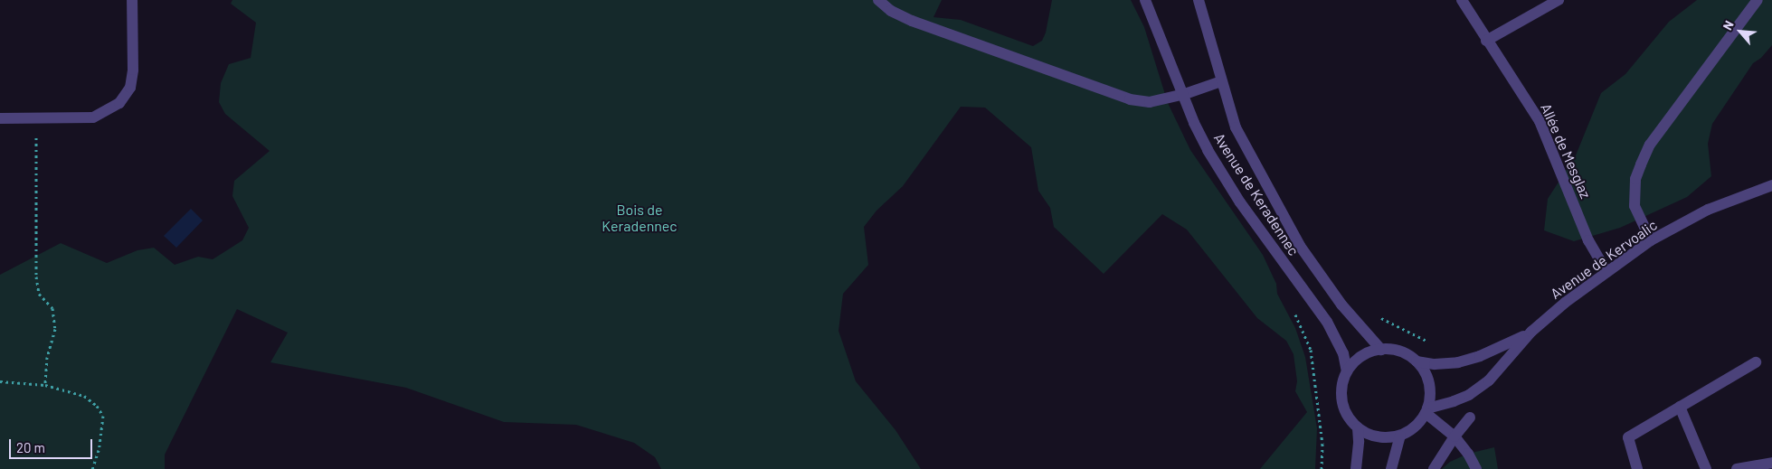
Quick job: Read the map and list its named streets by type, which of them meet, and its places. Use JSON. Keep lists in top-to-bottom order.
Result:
{
  "streets": {
    "street": ["Allée de Mesglaz", "Avenue de Keradennec", "Avenue de Kervoalic"]
  },
  "crossings": [
    ["Allée de Mesglaz", "Avenue de Kervoalic"],
    ["Avenue de Keradennec", "Avenue de Kervoalic"]
  ],
  "parks": ["Bois de Keradennec"],
  "scale_bar": "20 m",
  "north": "top left"
}
